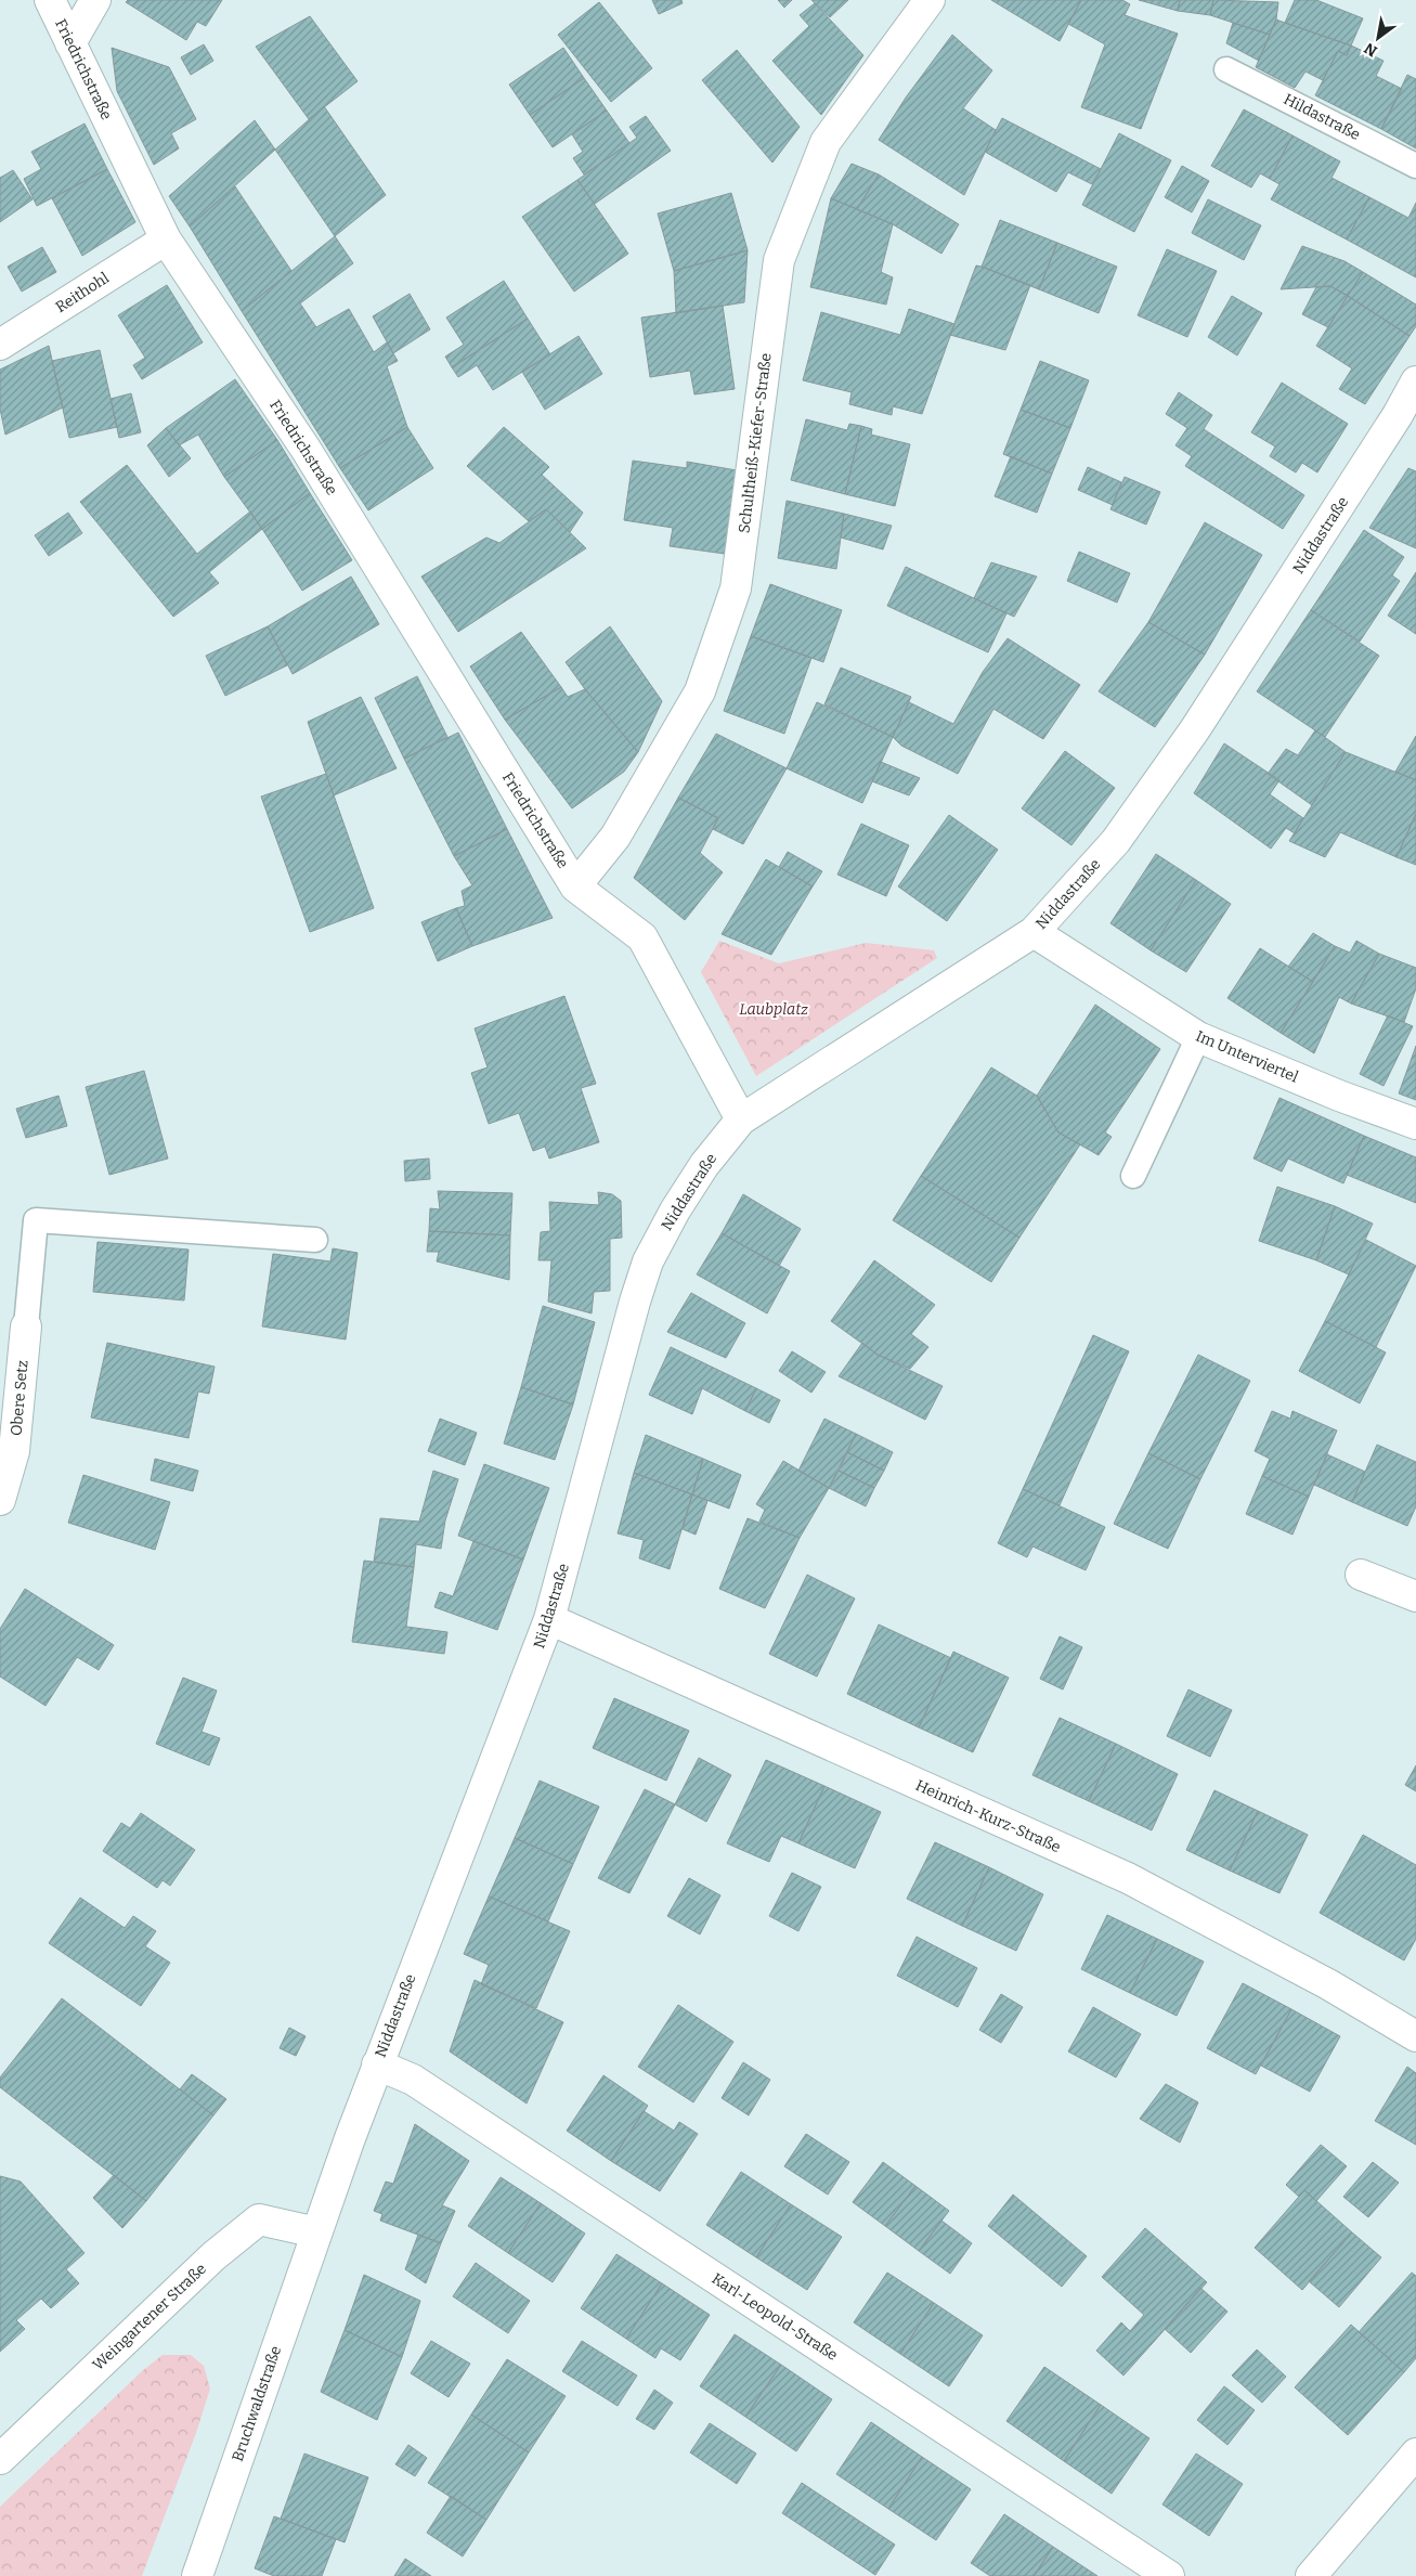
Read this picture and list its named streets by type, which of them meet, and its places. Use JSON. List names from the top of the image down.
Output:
{
  "streets": {
    "street": [
      "Friedrichstraße",
      "Reithohl",
      "Schultheiß-Kiefer-Straße",
      "Niddastraße",
      "Im Unterviertel",
      "Obere Setz",
      "Heinrich-Kurz-Straße",
      "Weingartener Straße",
      "Karl-Leopold-Straße",
      "Bruchwaldstraße"
    ],
    "lane": ["Hildastraße"]
  },
  "crossings": [
    ["Friedrichstraße", "Reithohl"],
    ["Friedrichstraße", "Schultheiß-Kiefer-Straße"],
    ["Niddastraße", "Im Unterviertel"],
    ["Niddastraße", "Heinrich-Kurz-Straße"],
    ["Niddastraße", "Weingartener Straße"],
    ["Niddastraße", "Karl-Leopold-Straße"],
    ["Niddastraße", "Bruchwaldstraße"],
    ["Weingartener Straße", "Bruchwaldstraße"]
  ],
  "parks": ["Laubplatz"],
  "north": "bottom left"
}
